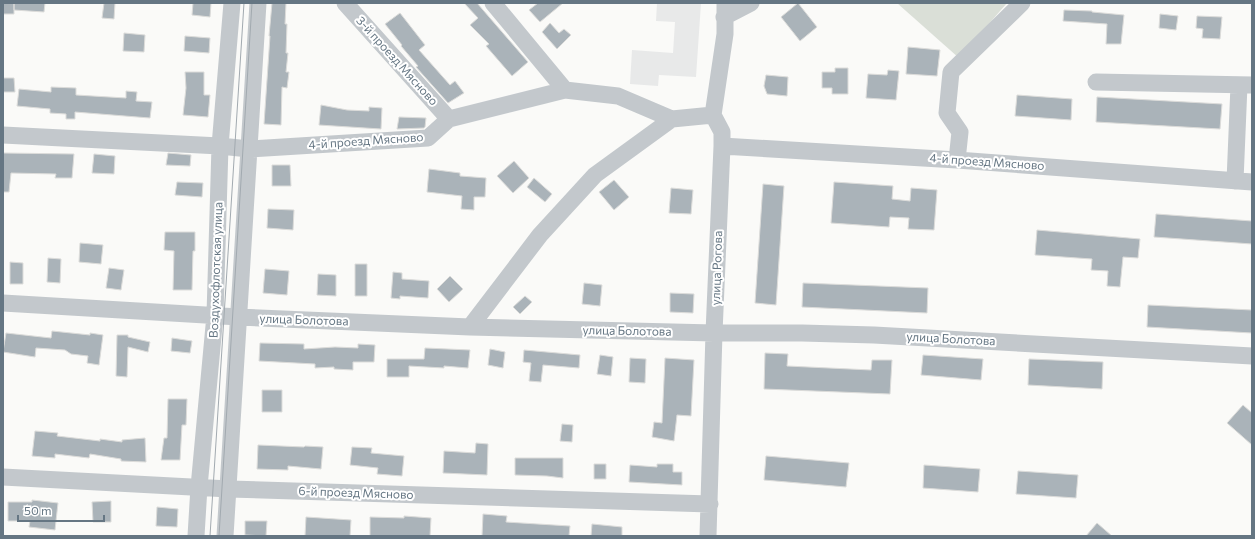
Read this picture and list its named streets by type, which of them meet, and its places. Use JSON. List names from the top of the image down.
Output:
{
  "streets": {
    "street": [
      "3-й проезд Мясново",
      "4-й проезд Мясново",
      "улица Рогова",
      "Воздухофлотская улица",
      "улица Болотова",
      "6-й проезд Мясново"
    ]
  },
  "crossings": [
    ["3-й проезд Мясново", "4-й проезд Мясново"],
    ["4-й проезд Мясново", "улица Рогова"],
    ["4-й проезд Мясново", "Воздухофлотская улица"],
    ["улица Рогова", "улица Болотова"],
    ["улица Рогова", "6-й проезд Мясново"],
    ["Воздухофлотская улица", "улица Болотова"],
    ["Воздухофлотская улица", "6-й проезд Мясново"]
  ],
  "scale_bar": "50 m"
}
